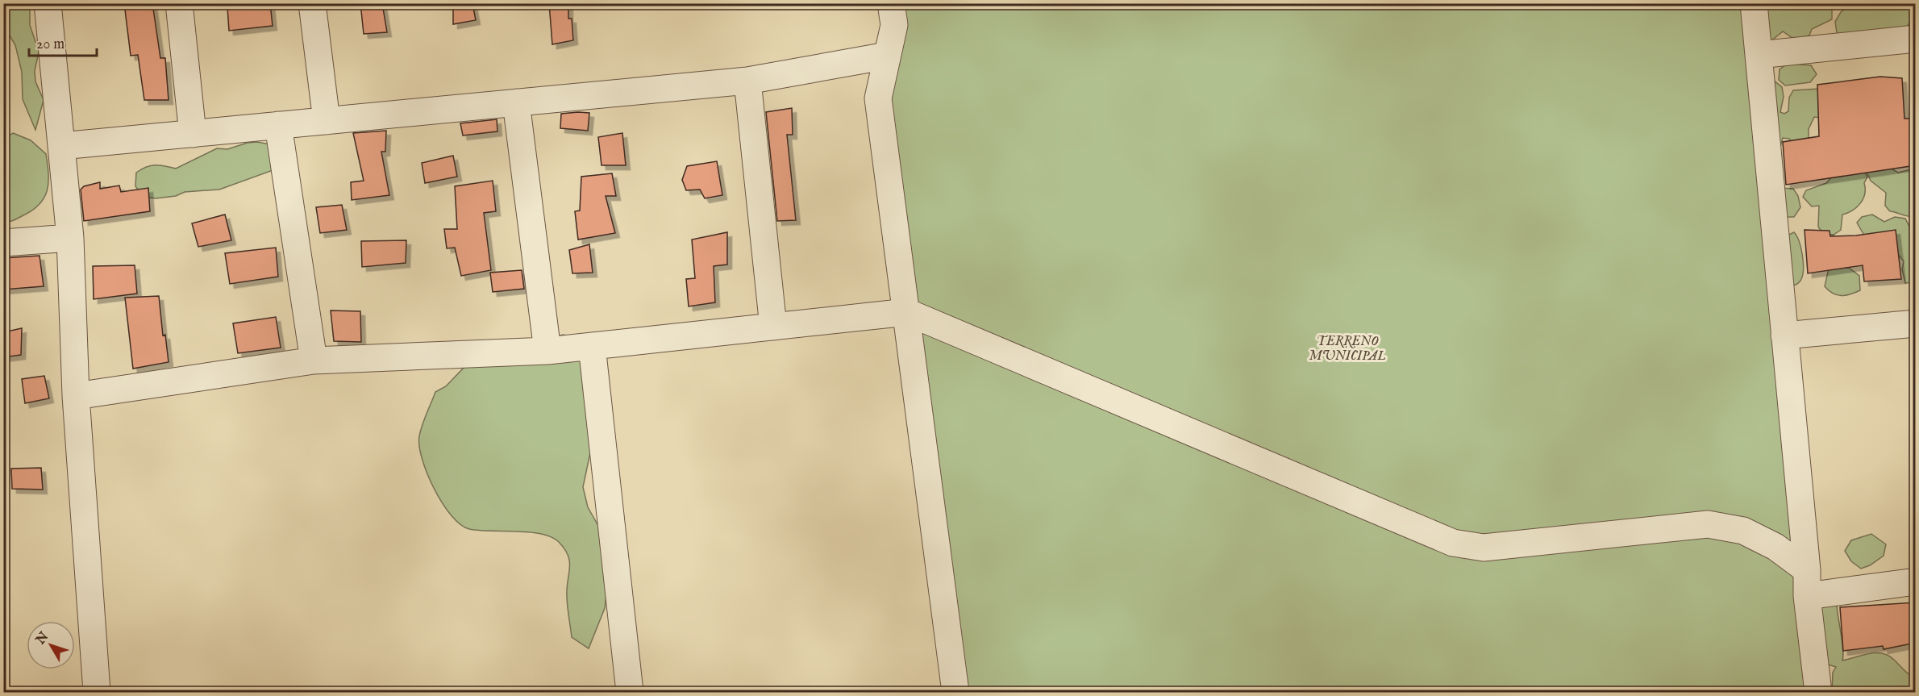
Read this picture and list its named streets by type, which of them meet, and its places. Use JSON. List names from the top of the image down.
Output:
{
  "parks": ["TERRENO MUNICIPAL"],
  "scale_bar": "20 m",
  "north": "top left"
}
